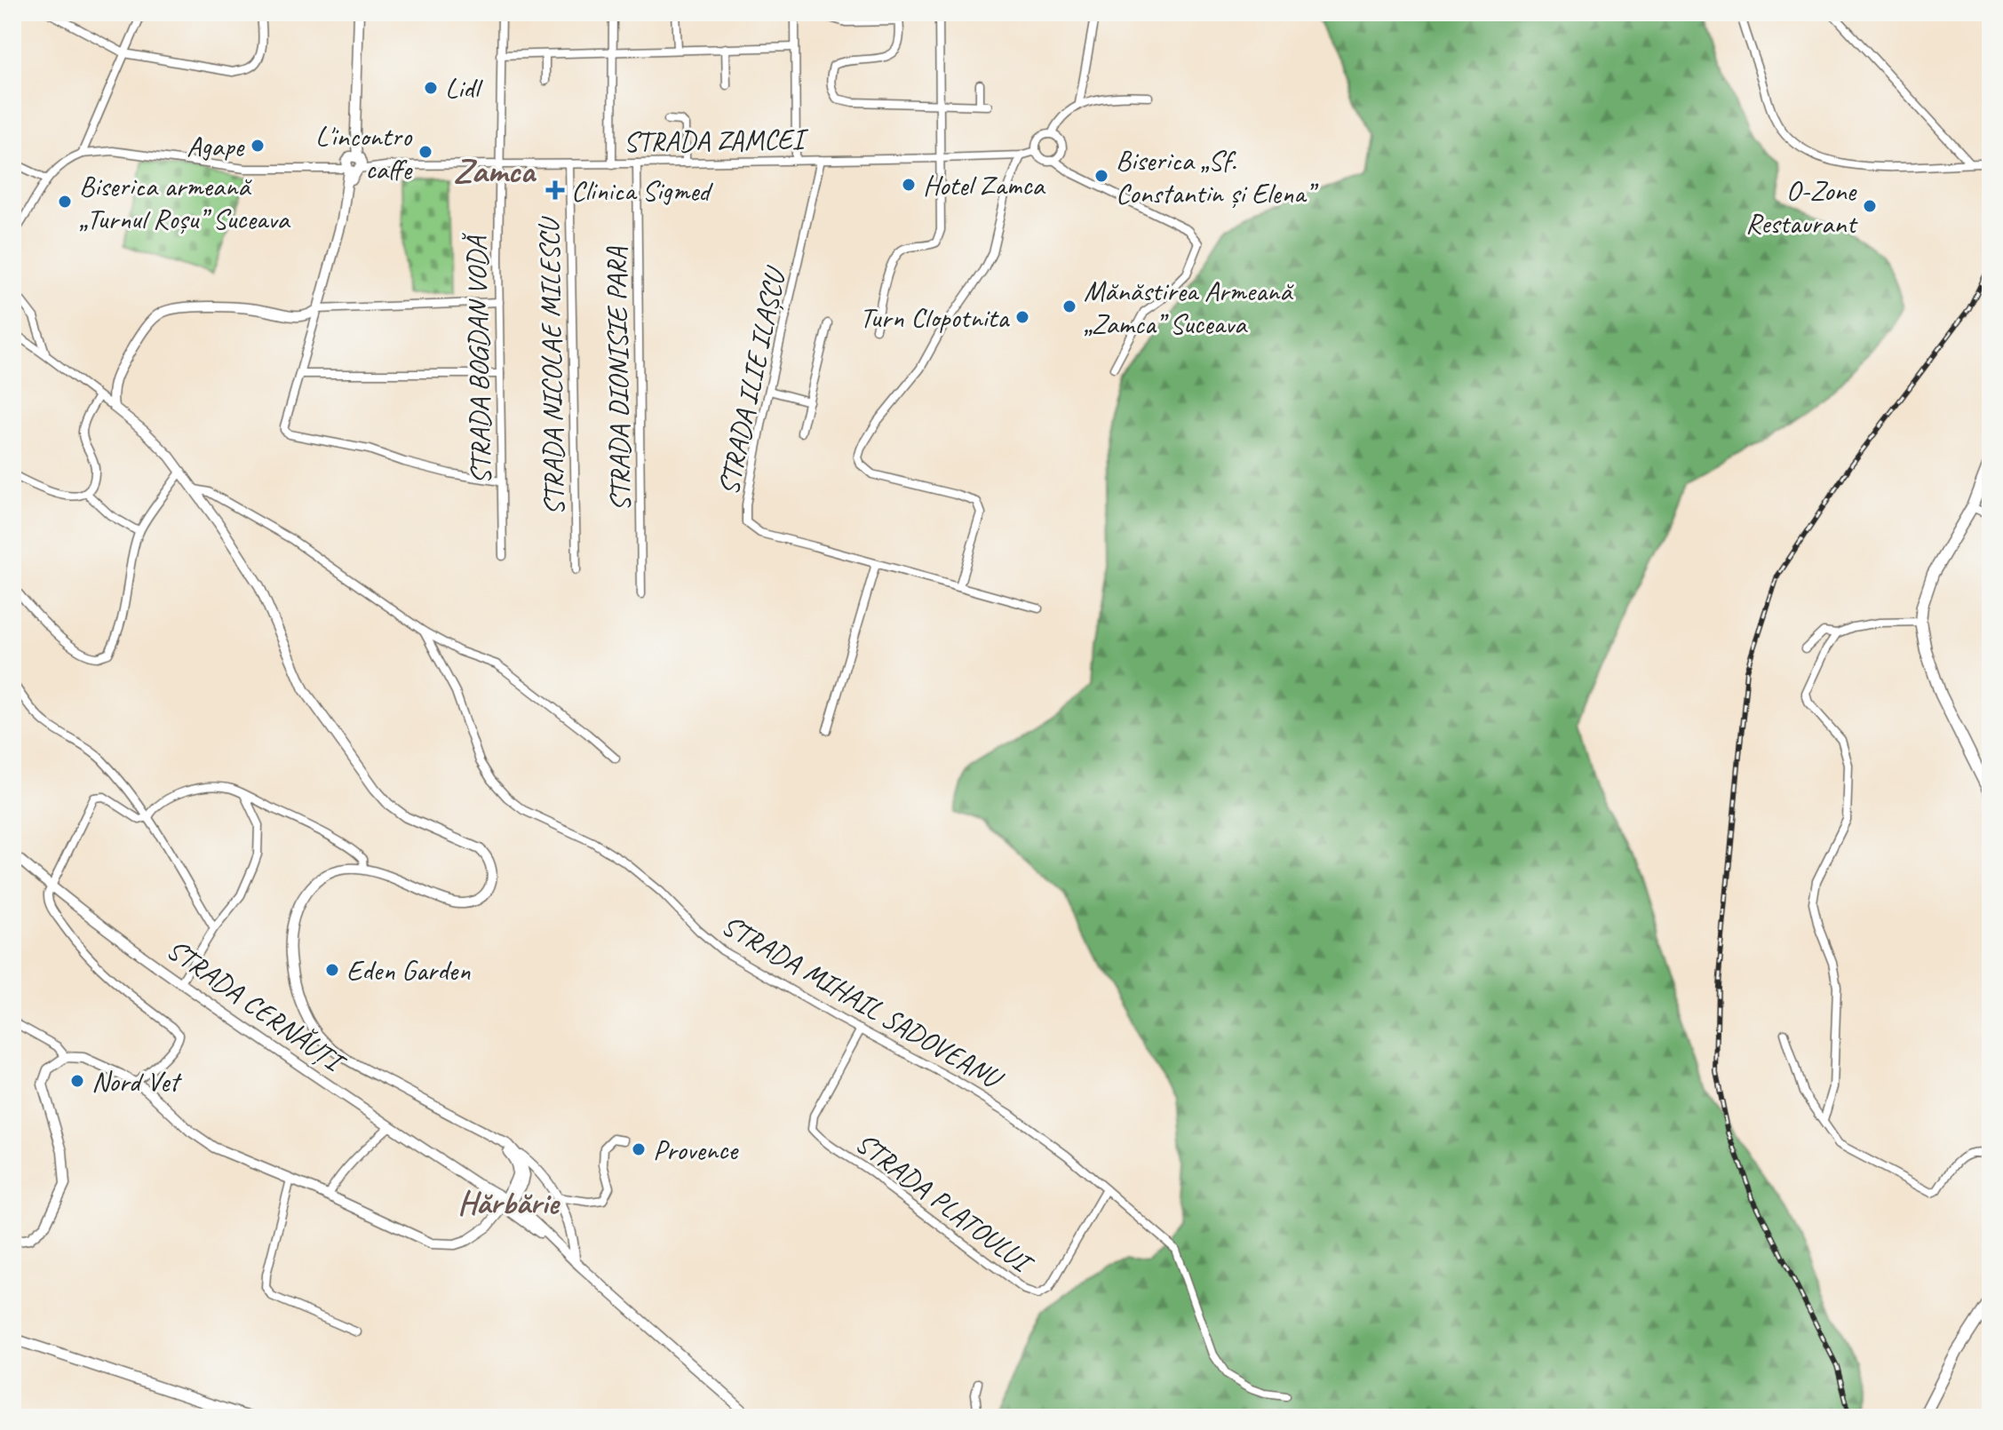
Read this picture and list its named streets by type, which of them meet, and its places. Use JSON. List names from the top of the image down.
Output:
{
  "streets": {
    "street": [
      "STRADA ZAMCEI",
      "STRADA BOGDAN VODĂ",
      "STRADA NICOLAE MILESCU",
      "STRADA DIONISIE PARA",
      "STRADA ILIE ILAȘCU",
      "STRADA MIHAIL SADOVEANU",
      "STRADA CERNĂUȚI",
      "STRADA PLATOULUI"
    ]
  },
  "crossings": [
    ["STRADA ZAMCEI", "STRADA BOGDAN VODĂ"],
    ["STRADA ZAMCEI", "STRADA NICOLAE MILESCU"],
    ["STRADA ZAMCEI", "STRADA DIONISIE PARA"],
    ["STRADA ZAMCEI", "STRADA ILIE ILAȘCU"],
    ["STRADA MIHAIL SADOVEANU", "STRADA PLATOULUI"]
  ],
  "districts": ["Zamca", "Hărbărie"],
  "places": {
    "other": [
      "Lidl",
      "Agape",
      "L'incontro caffe",
      "Biserica „Sf. Constantin și Elena”",
      "Hotel Zamca",
      "Biserica armeană „Turnul Roșu” Suceava",
      "O-Zone Restaurant",
      "Mănăstirea Armeană „Zamca” Suceava",
      "Turn Clopotnita",
      "Eden Garden",
      "Nord Vet",
      "Provence"
    ],
    "health": ["Clinica Sigmed"]
  }
}
